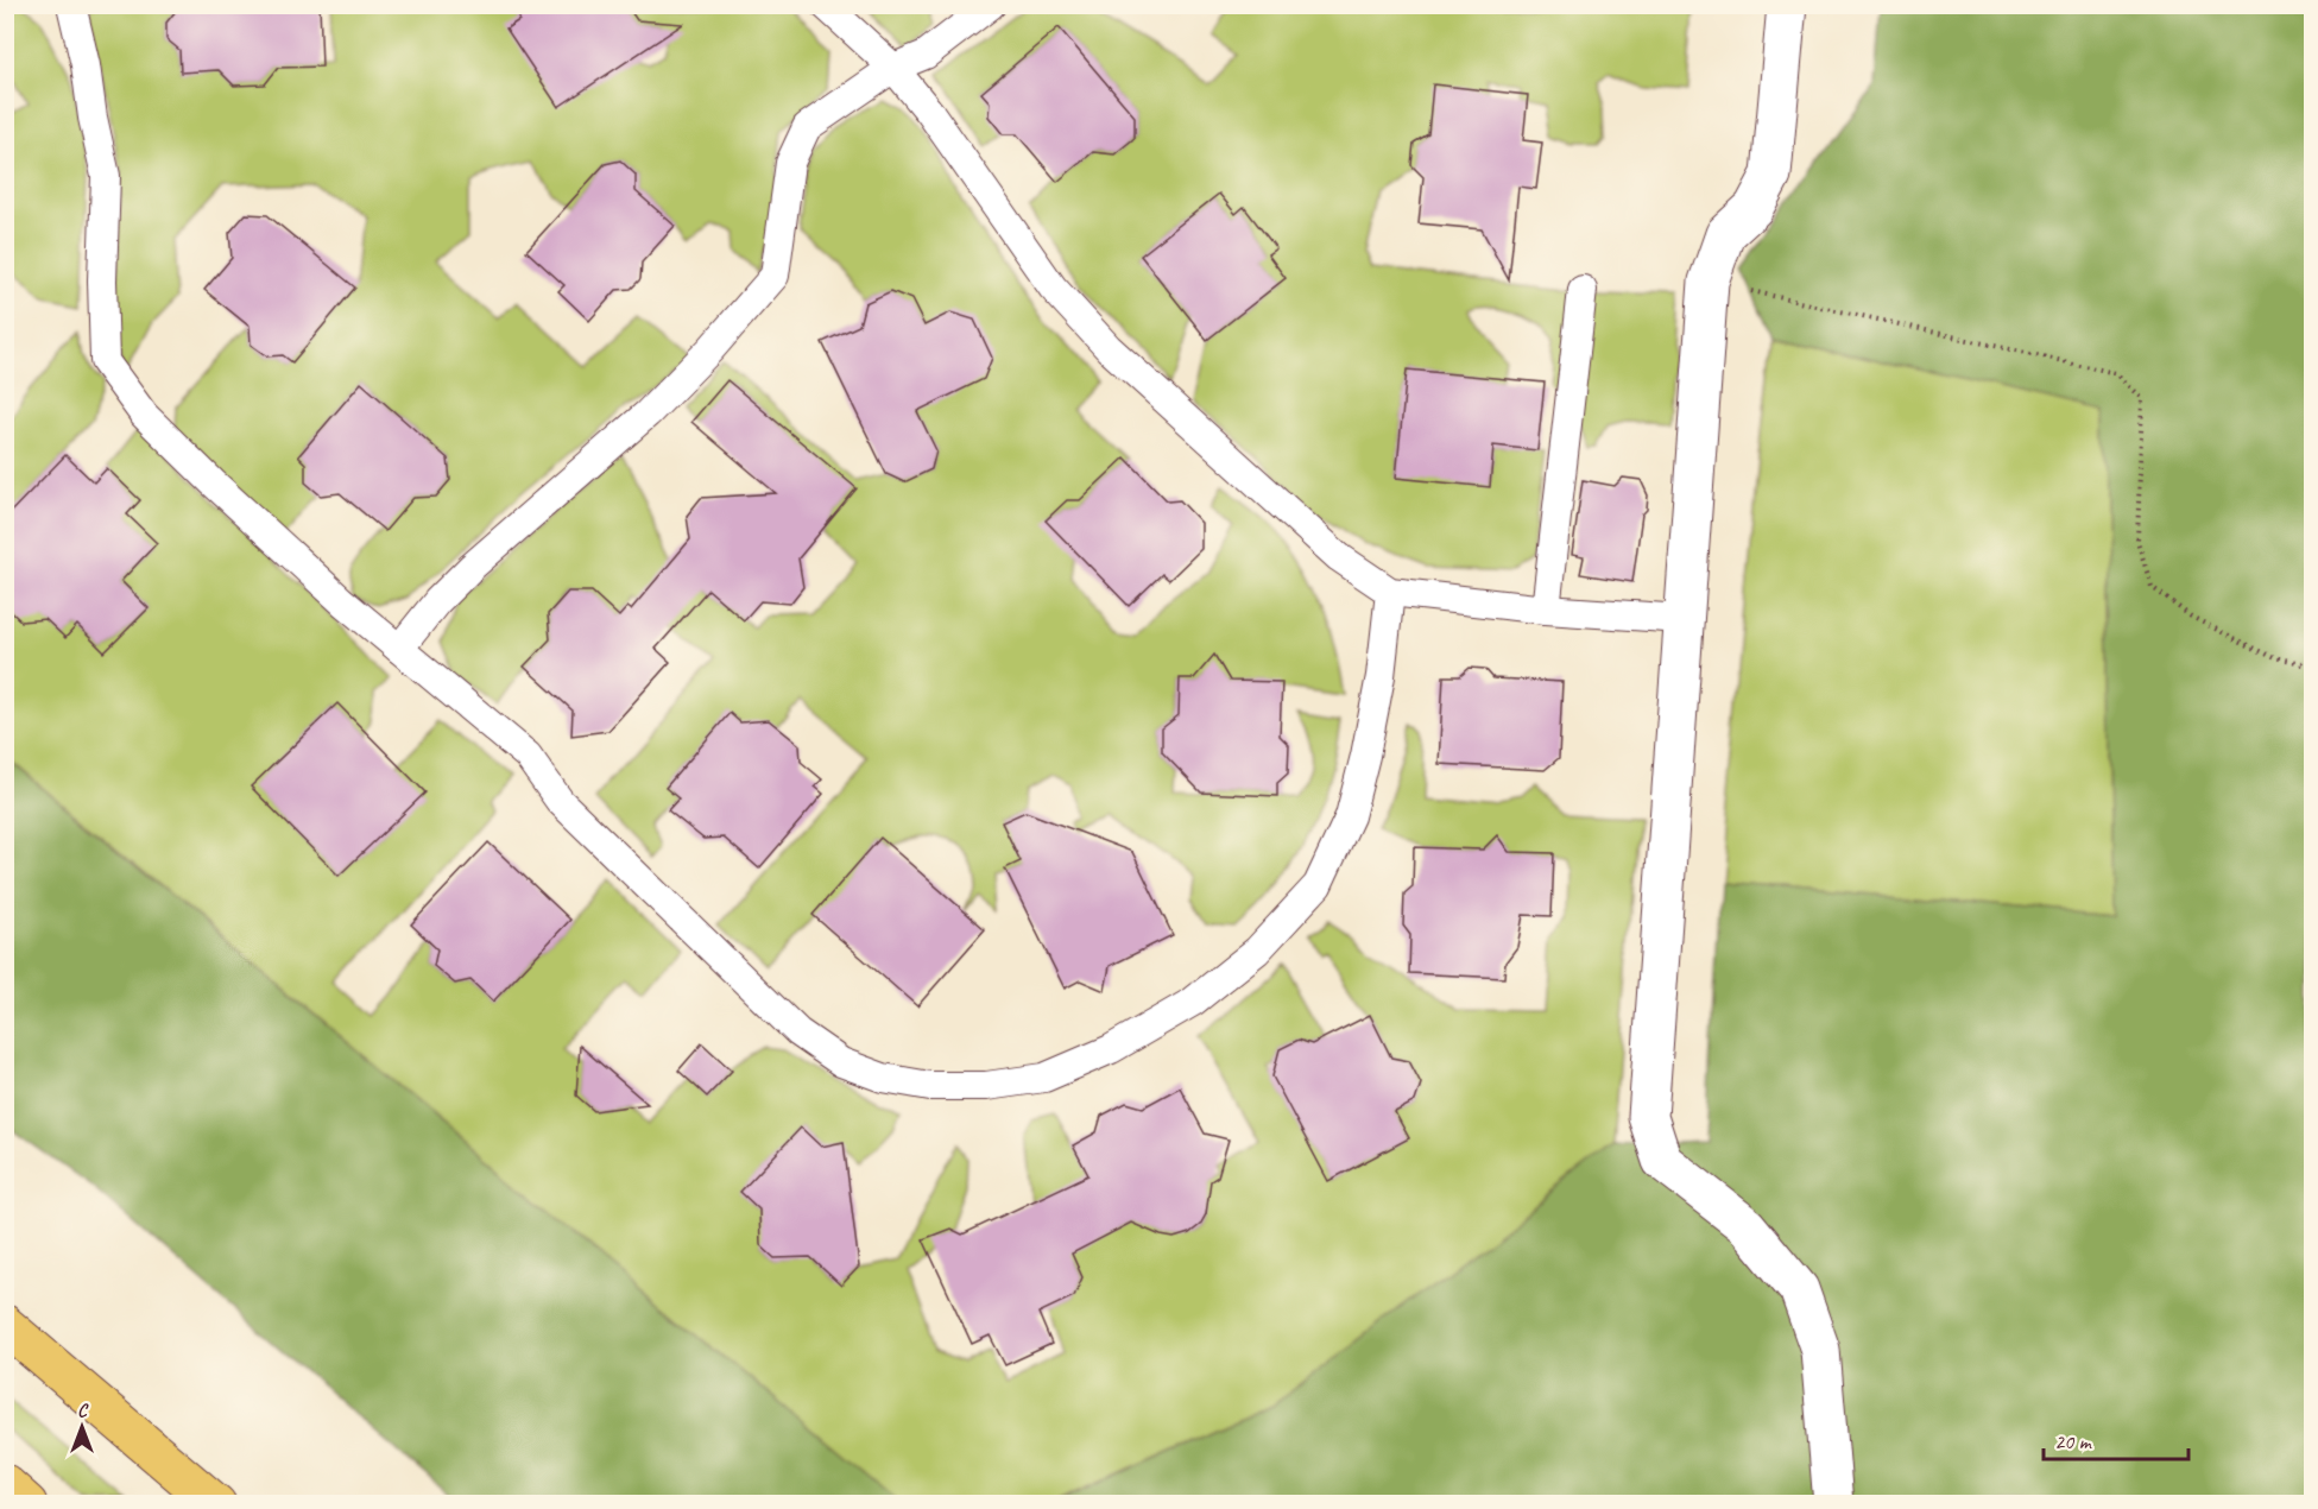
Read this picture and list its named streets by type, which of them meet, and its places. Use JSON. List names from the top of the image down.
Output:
{
  "scale_bar": "20 m",
  "north": "top"
}
